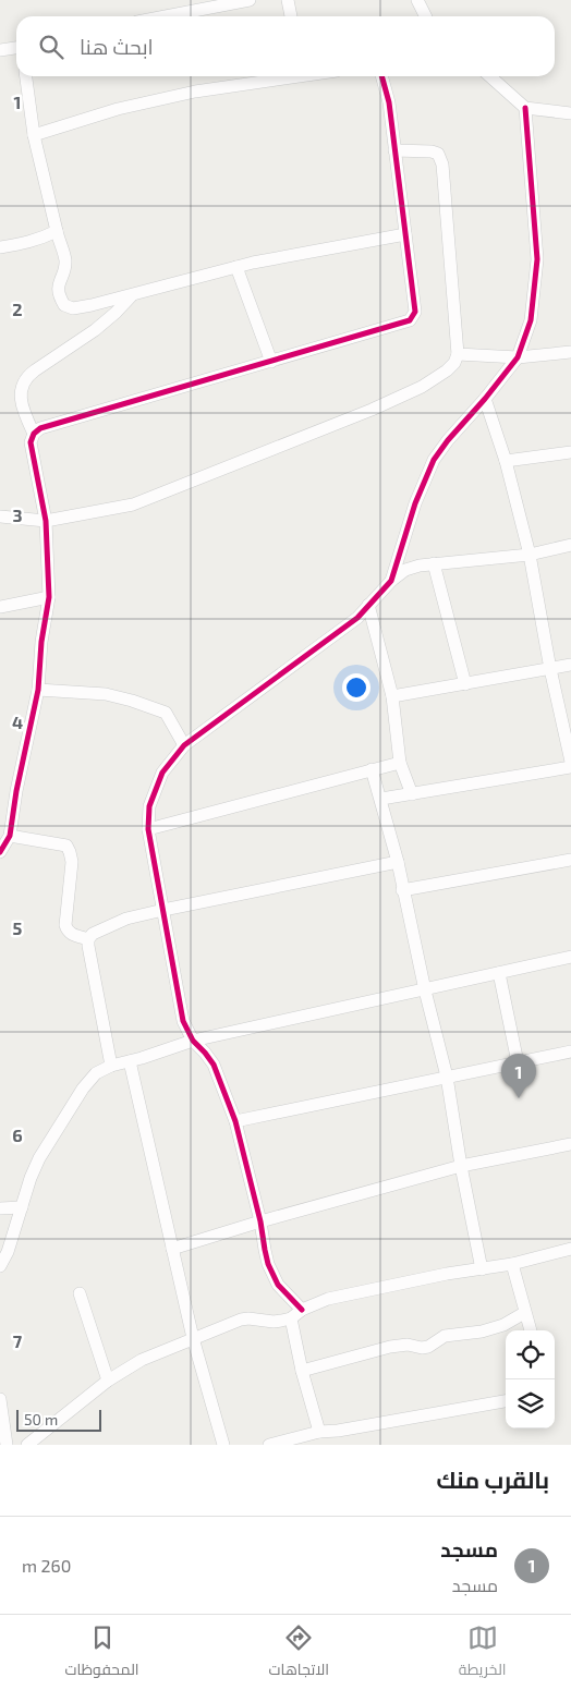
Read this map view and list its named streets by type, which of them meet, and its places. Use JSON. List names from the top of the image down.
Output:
{
  "scale_bar": "50 m",
  "page": {
    "search": "ابحث هنا",
    "pins": "1",
    "scale": "50 m",
    "heading": "بالقرب منك",
    "list": [
      {
        "mark": "1",
        "name": "مسجد",
        "note": "مسجد",
        "value": "260 m"
      }
    ],
    "nav": ["الخريطة", "الاتجاهات", "المحفوظات"]
  },
  "grid": {
    "rows": [
      "1",
      "2",
      "3",
      "4",
      "5",
      "6",
      "7"
    ]
  }
}
